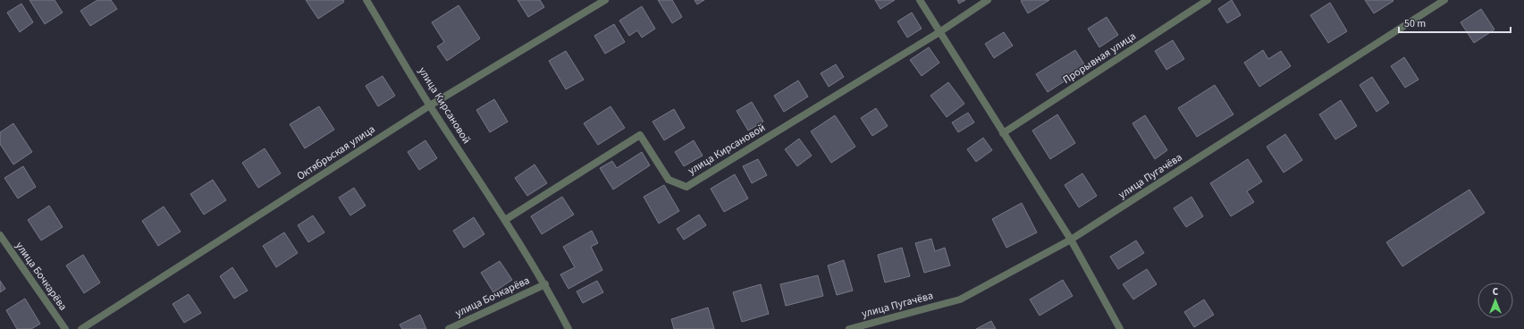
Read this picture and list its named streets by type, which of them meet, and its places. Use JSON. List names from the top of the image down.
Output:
{
  "streets": {
    "street": [
      "Прорывная улица",
      "улица Кирсановой",
      "Октябрьская улица",
      "улица Пугачёва",
      "улица Бочкарёва"
    ]
  },
  "crossings": [
    ["улица Кирсановой", "Октябрьская улица"],
    ["улица Кирсановой", "улица Бочкарёва"]
  ],
  "scale_bar": "50 m",
  "north": "top"
}
